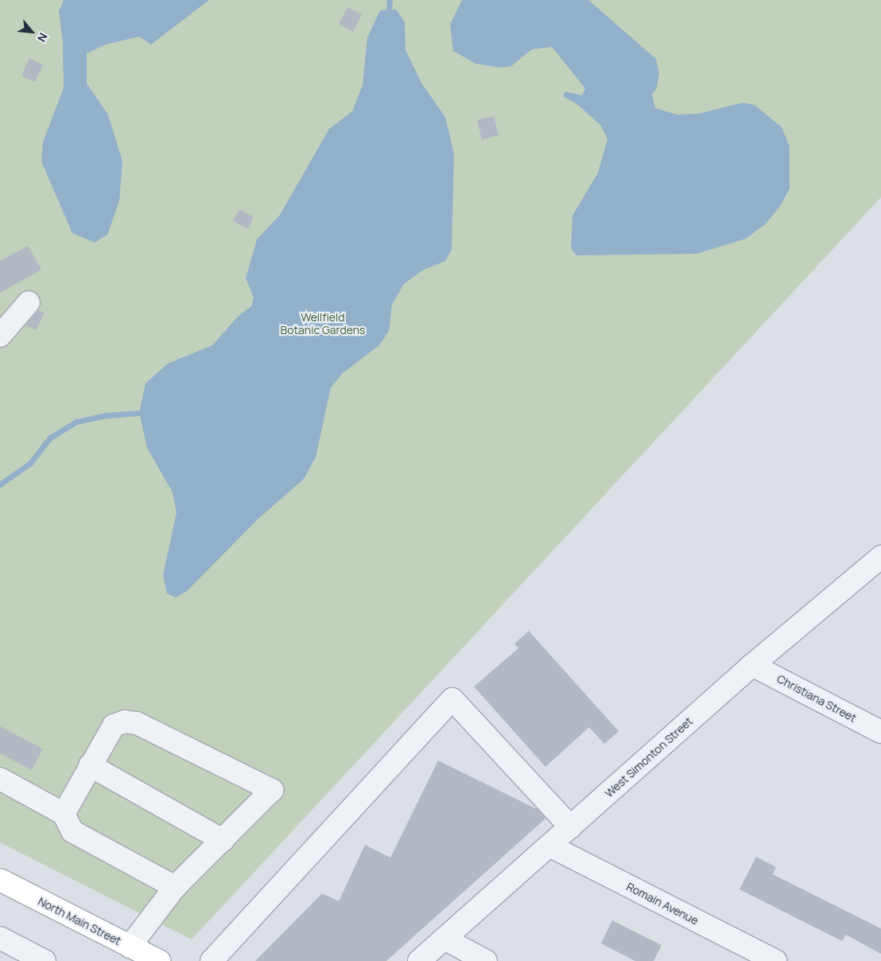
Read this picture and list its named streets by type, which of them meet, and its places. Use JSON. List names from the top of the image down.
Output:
{
  "streets": {
    "main road": ["North Main Street"],
    "street": ["Christiana Street", "West Simonton Street", "Romain Avenue"]
  },
  "crossings": [
    ["Christiana Street", "West Simonton Street"],
    ["West Simonton Street", "Romain Avenue"]
  ],
  "parks": ["Wellfield Botanic Gardens"],
  "north": "bottom right"
}
